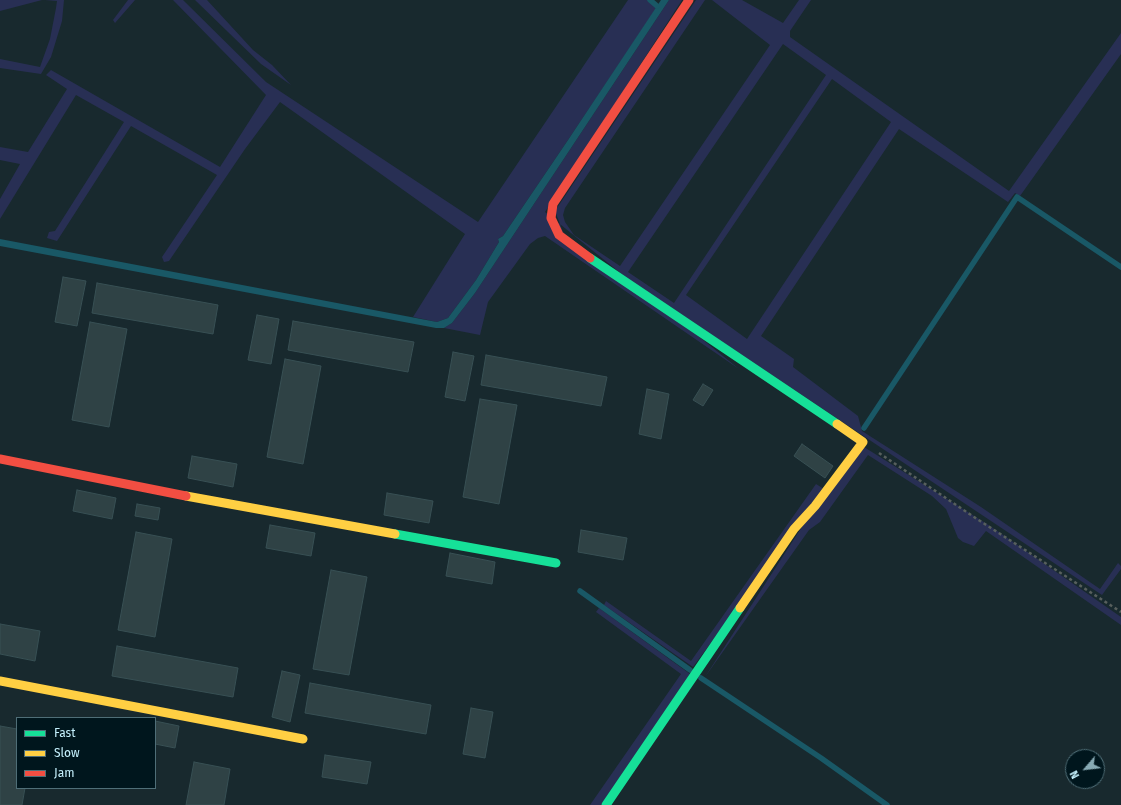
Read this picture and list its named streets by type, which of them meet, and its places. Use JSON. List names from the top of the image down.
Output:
{
  "legend": ["Fast", "Slow", "Jam"],
  "north": "bottom left"
}
